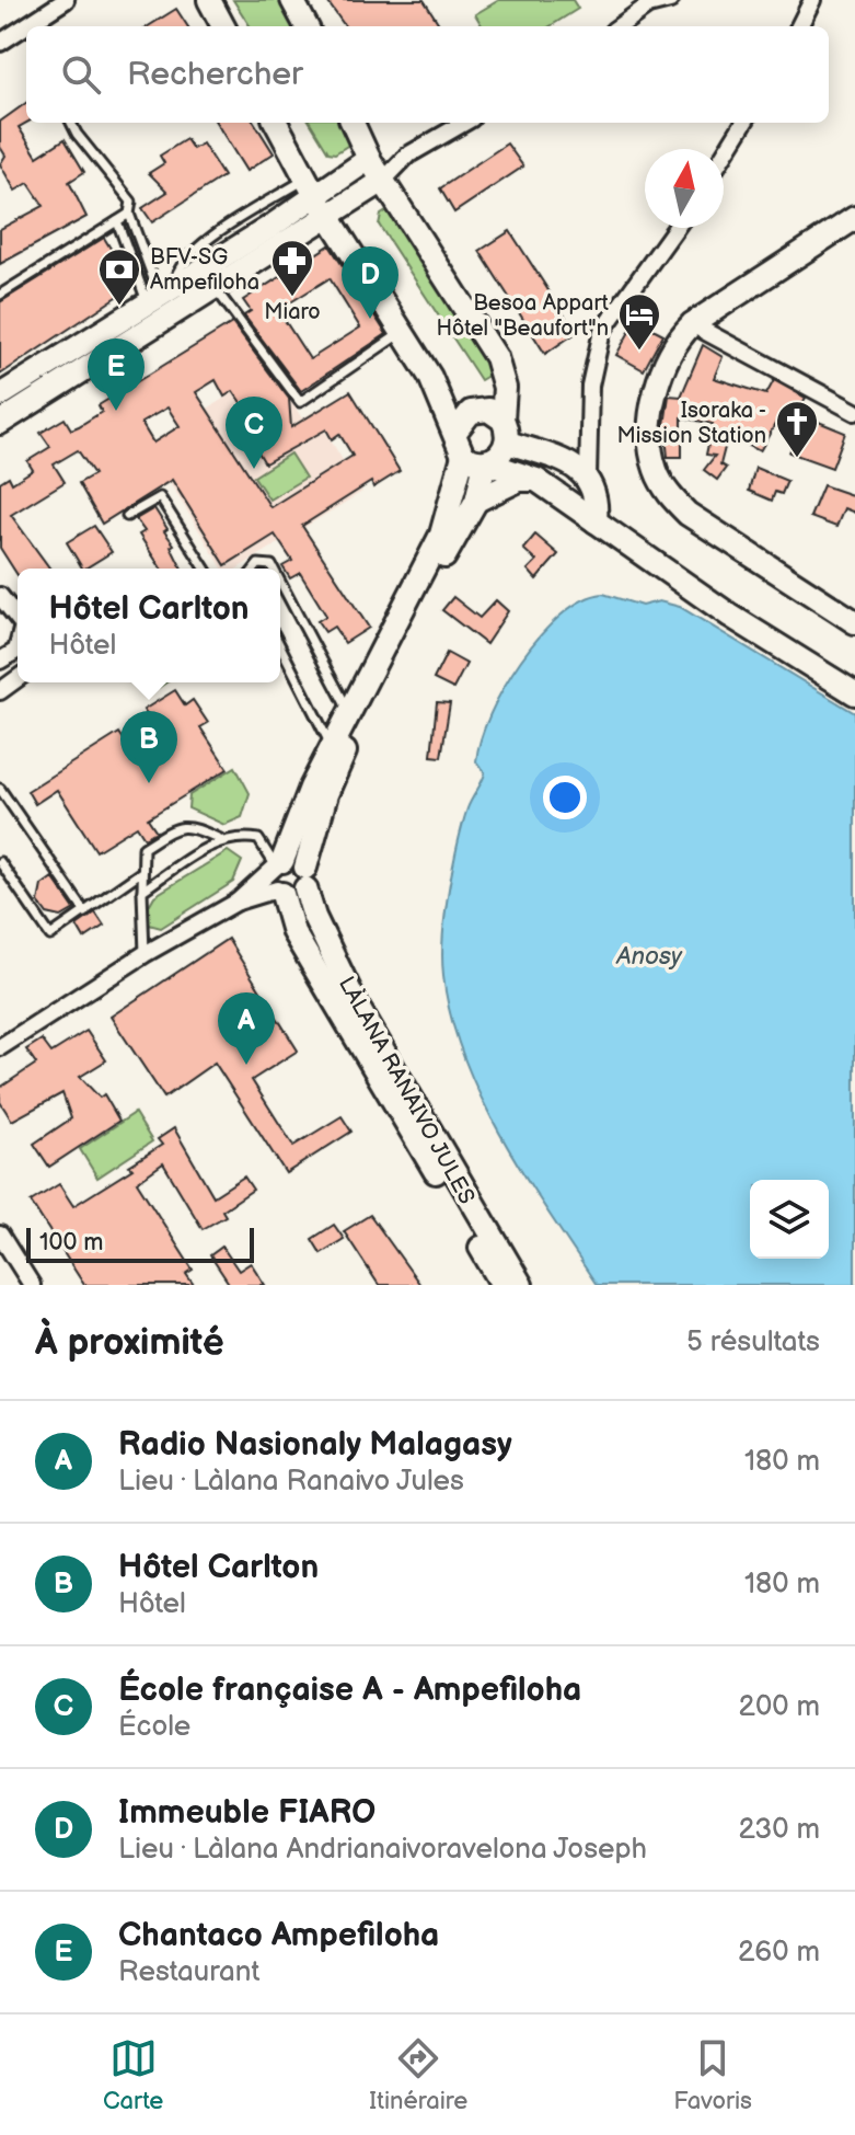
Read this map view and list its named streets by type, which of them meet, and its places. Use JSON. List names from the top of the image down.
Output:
{
  "streets": {
    "main road": ["LÀLANA RANAIVO JULES"]
  },
  "water": ["Anosy"],
  "places": {
    "pharmacy": ["Miaro"],
    "bank": ["BFV-SG Ampefiloha"],
    "hotel": ["Besoa Appart Hôtel \"Beaufort\"n"],
    "church": ["Isoraka - Mission Station"]
  },
  "scale_bar": "100 m",
  "north": "top",
  "page": {
    "search": "Rechercher",
    "pins": [
      "D",
      "E",
      "C",
      "B",
      "A"
    ],
    "popup": ["Hôtel Carlton", "Hôtel"],
    "scale": "100 m",
    "heading": ["À proximité", "5 résultats"],
    "list": [
      {
        "mark": "A",
        "name": "Radio Nasionaly Malagasy",
        "note": "Lieu · Làlana Ranaivo Jules",
        "value": "180 m"
      },
      {
        "mark": "B",
        "name": "Hôtel Carlton",
        "note": "Hôtel",
        "value": "180 m"
      },
      {
        "mark": "C",
        "name": "École française A - Ampefiloha",
        "note": "École",
        "value": "200 m"
      },
      {
        "mark": "D",
        "name": "Immeuble FIARO",
        "note": "Lieu · Làlana Andrianaivoravelona Joseph",
        "value": "230 m"
      },
      {
        "mark": "E",
        "name": "Chantaco Ampefiloha",
        "note": "Restaurant",
        "value": "260 m"
      }
    ],
    "nav": ["Carte", "Itinéraire", "Favoris"]
  }
}
